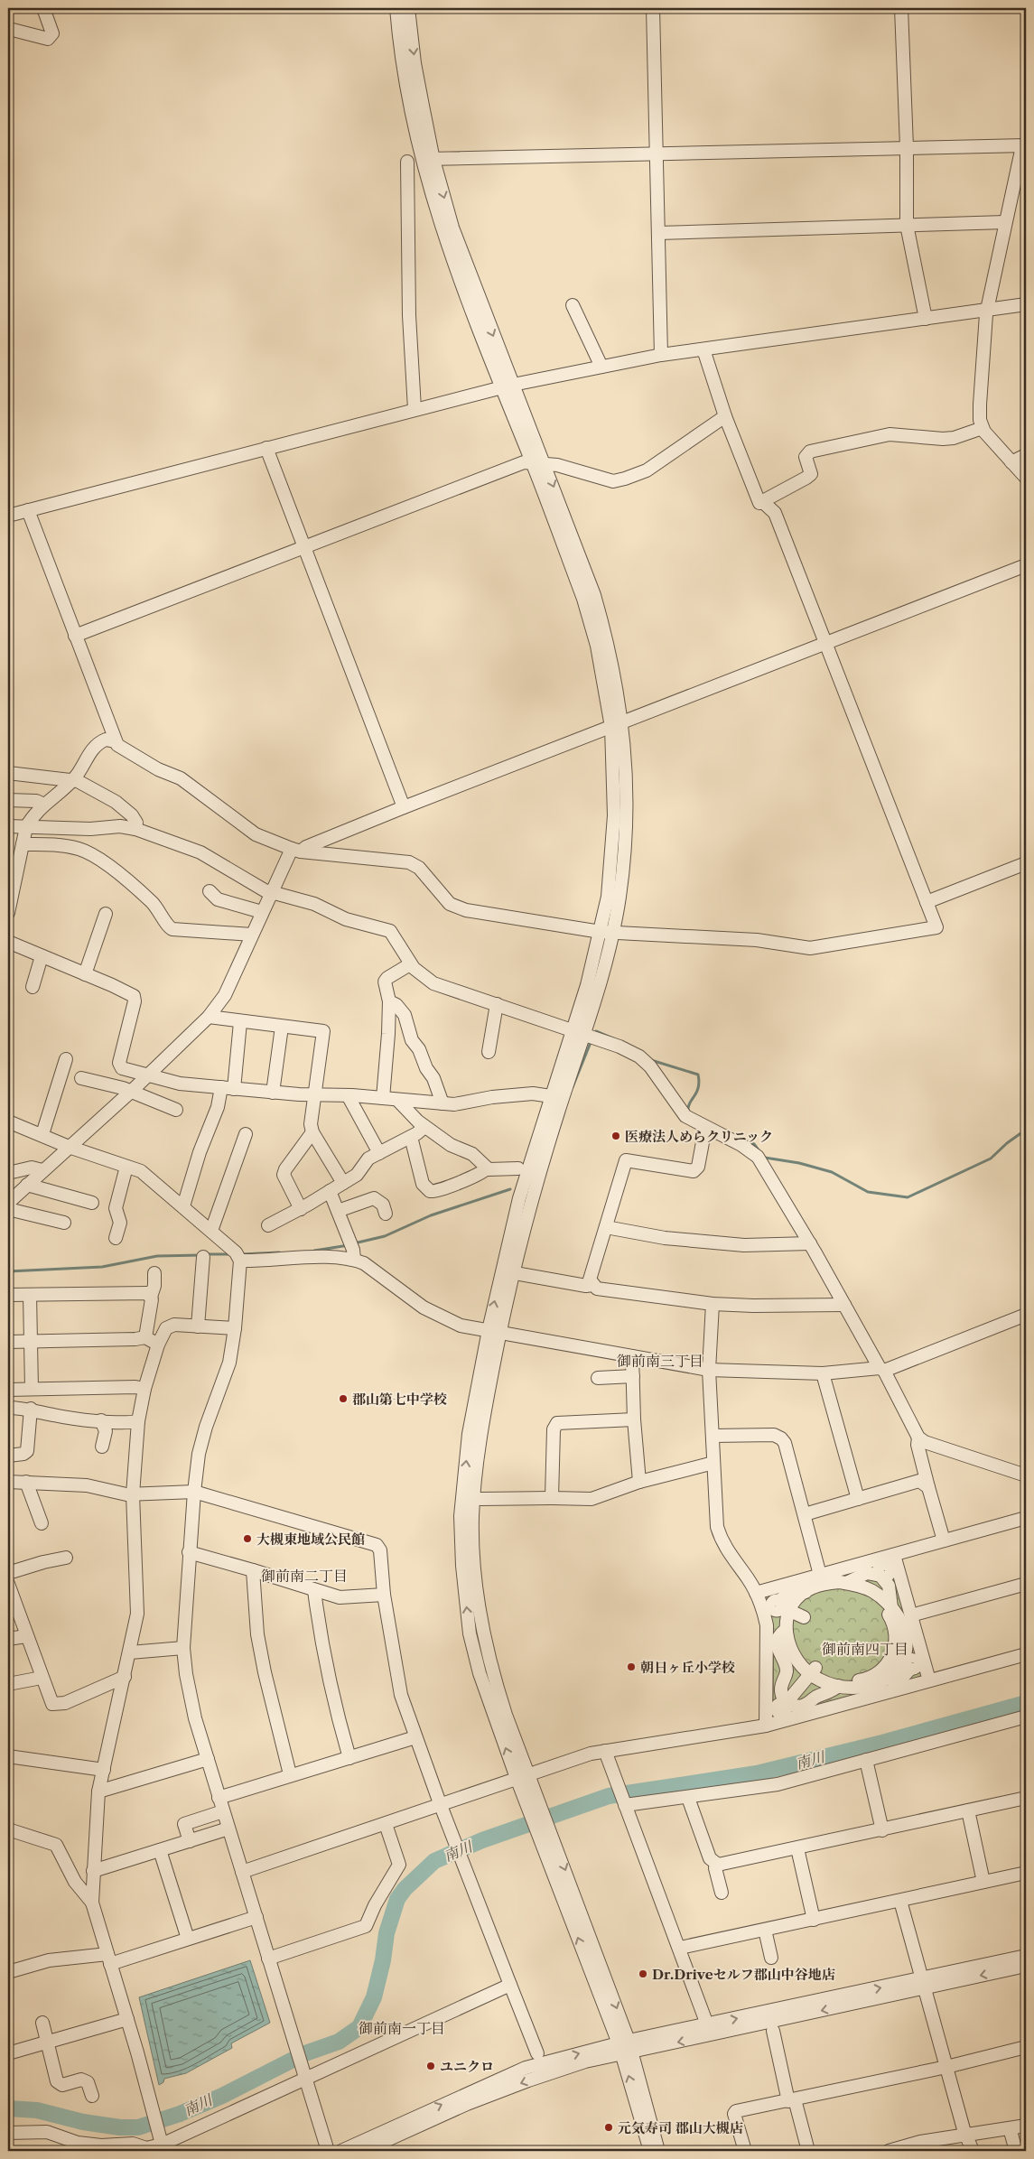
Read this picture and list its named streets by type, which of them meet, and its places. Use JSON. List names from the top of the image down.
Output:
{
  "districts": [
    "御前南三丁目",
    "御前南二丁目",
    "御前南四丁目",
    "御前南一丁目"
  ],
  "water": ["南川"],
  "places": [
    "医療法人めらクリニック",
    "郡山第七中学校",
    "大槻東地域公民館",
    "朝日ヶ丘小学校",
    "Dr.Driveセルフ郡山中谷地店",
    "ユニクロ",
    "元気寿司 郡山大槻店"
  ]
}
